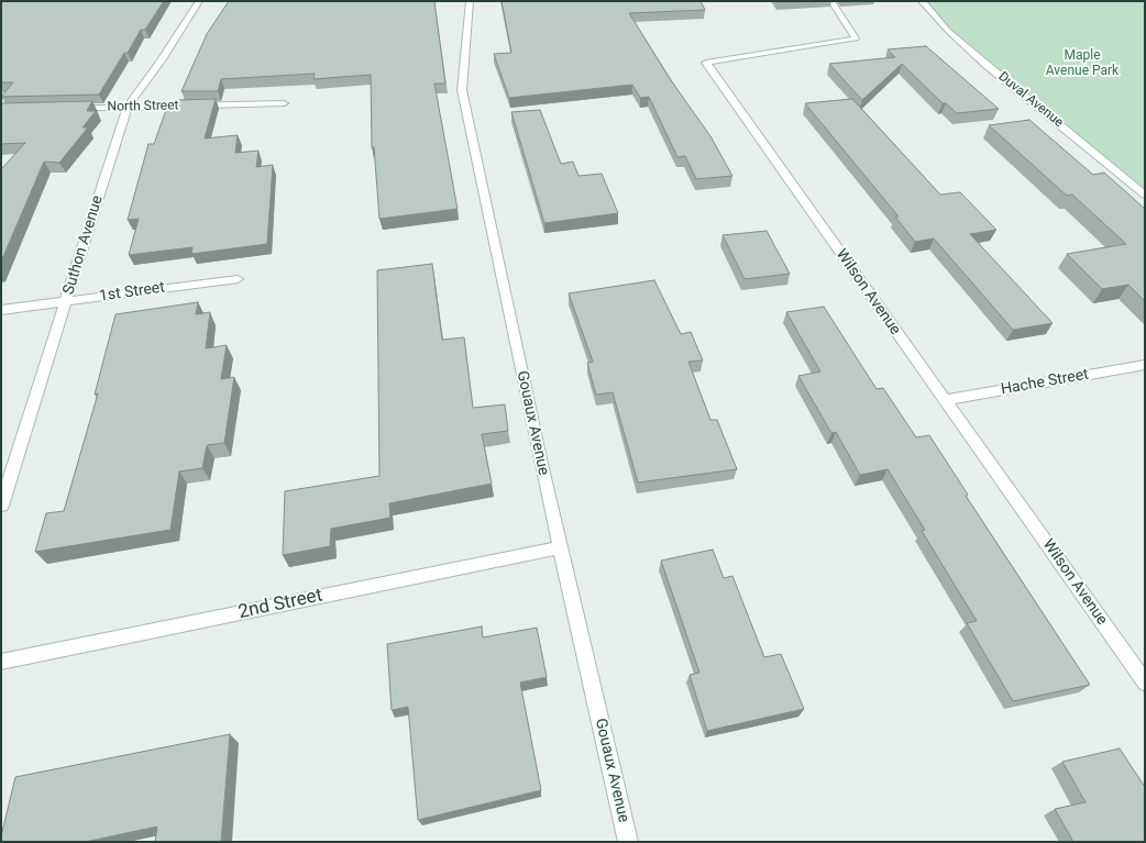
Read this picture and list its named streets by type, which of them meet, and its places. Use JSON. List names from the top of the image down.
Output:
{
  "streets": {
    "street": [
      "Duval Avenue",
      "North Street",
      "Suthon Avenue",
      "1st Street",
      "Wilson Avenue",
      "Hache Street",
      "Gouaux Avenue",
      "2nd Street"
    ]
  },
  "crossings": [
    ["North Street", "Suthon Avenue"],
    ["Suthon Avenue", "1st Street"],
    ["Wilson Avenue", "Hache Street"],
    ["Gouaux Avenue", "2nd Street"]
  ],
  "parks": ["Maple Avenue Park"]
}
